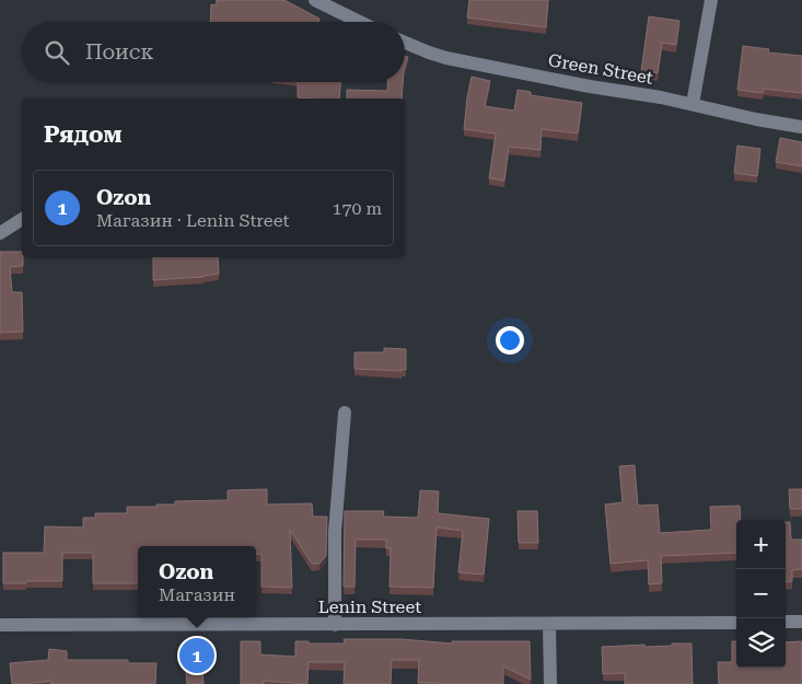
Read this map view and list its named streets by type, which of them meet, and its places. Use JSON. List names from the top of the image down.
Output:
{
  "streets": {
    "street": ["Green Street", "Lenin Street"]
  },
  "page": {
    "search": "Поиск",
    "heading": "Рядом",
    "list": [
      {
        "mark": "1",
        "name": "Ozon",
        "note": "Магазин · Lenin Street",
        "value": "170 m"
      }
    ],
    "map_buttons": ["+", "−"],
    "popup": ["Ozon", "Магазин"],
    "pins": "1"
  }
}
